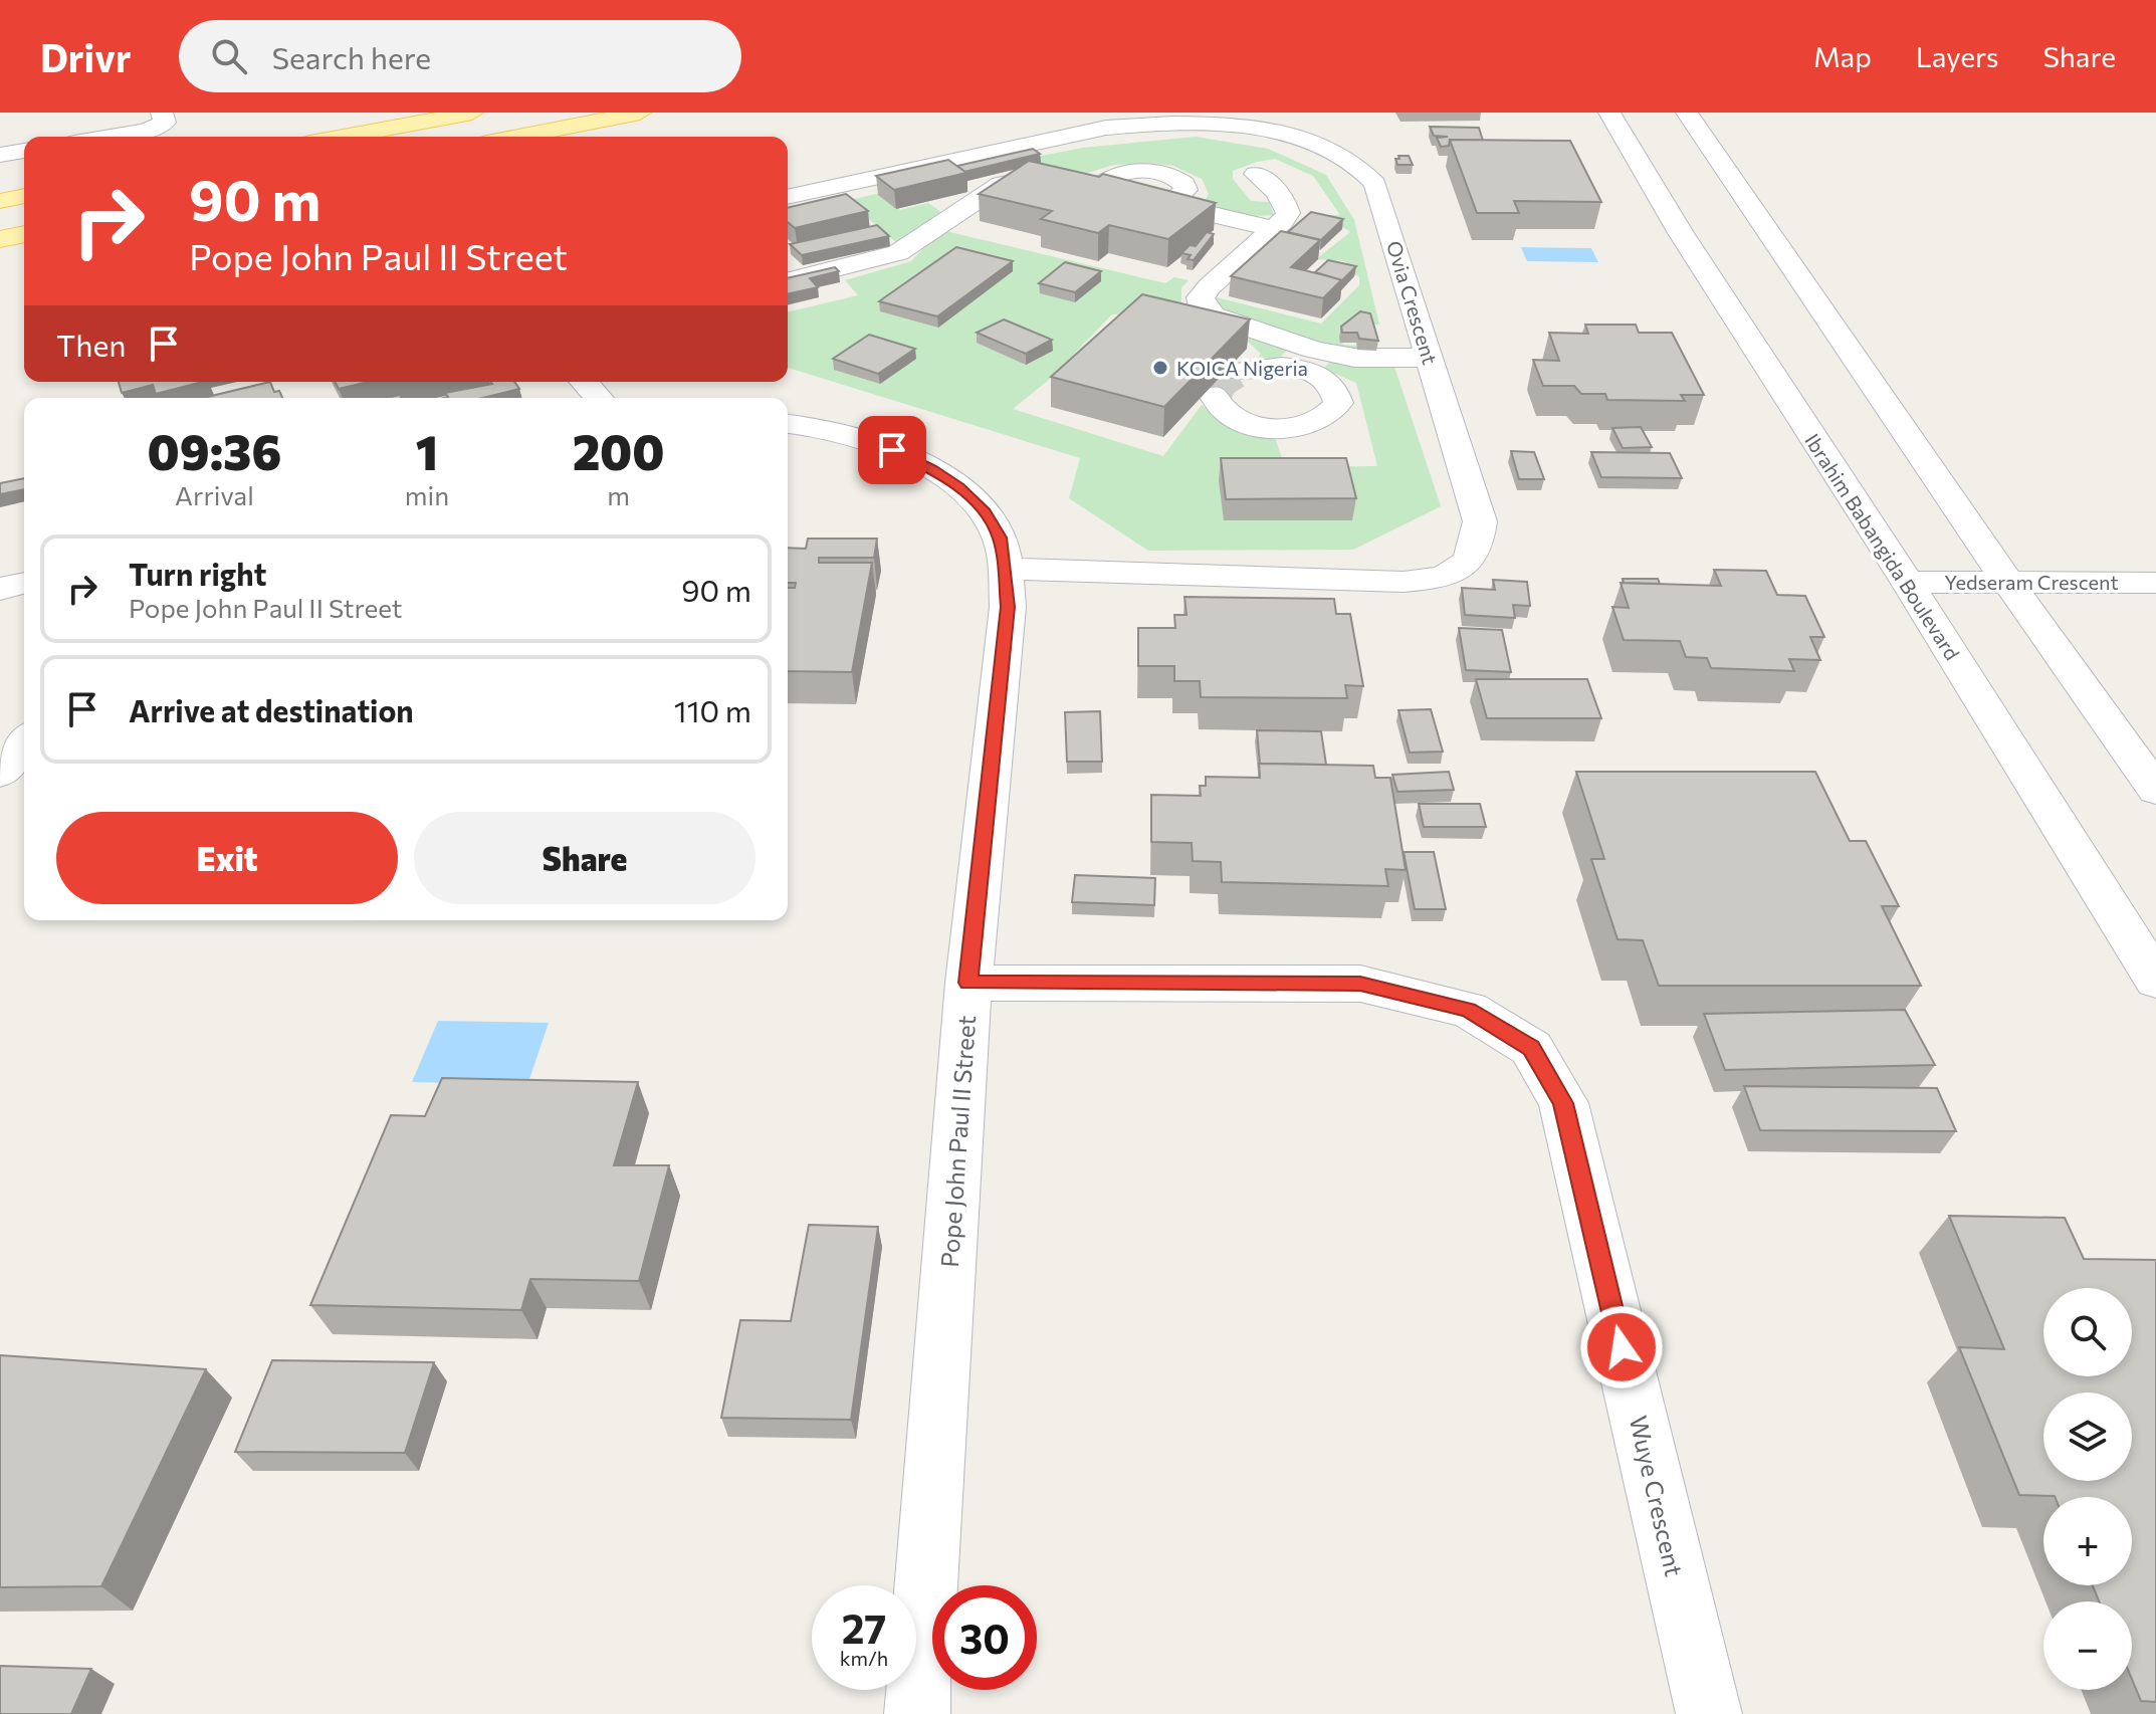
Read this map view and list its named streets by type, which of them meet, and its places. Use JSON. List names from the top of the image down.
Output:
{
  "streets": {
    "street": [
      "Ovia Crescent",
      "Ibrahim Babangida Boulevard",
      "Yedseram Crescent",
      "Pope John Paul II Street",
      "Wuye Crescent"
    ]
  },
  "crossings": [
    ["Ovia Crescent", "Pope John Paul II Street"],
    ["Ibrahim Babangida Boulevard", "Yedseram Crescent"],
    ["Pope John Paul II Street", "Wuye Crescent"]
  ],
  "places": ["KOICA Nigeria"],
  "page": {
    "header": "Drivr",
    "search": "Search here",
    "nav": ["Map", "Layers", "Share"],
    "turn": ["90 m", "Pope John Paul II Street"],
    "then": "Then",
    "eta": [
      "09:36",
      "Arrival",
      "1",
      "min",
      "200",
      "m"
    ],
    "list": [
      {
        "name": "Turn right",
        "note": "Pope John Paul II Street",
        "value": "90 m"
      },
      {
        "name": "Arrive at destination",
        "value": "110 m"
      }
    ],
    "buttons": ["Exit", "Share"],
    "map_buttons": ["+", "−"],
    "speed": "27 km/h",
    "limit": "30"
  }
}
